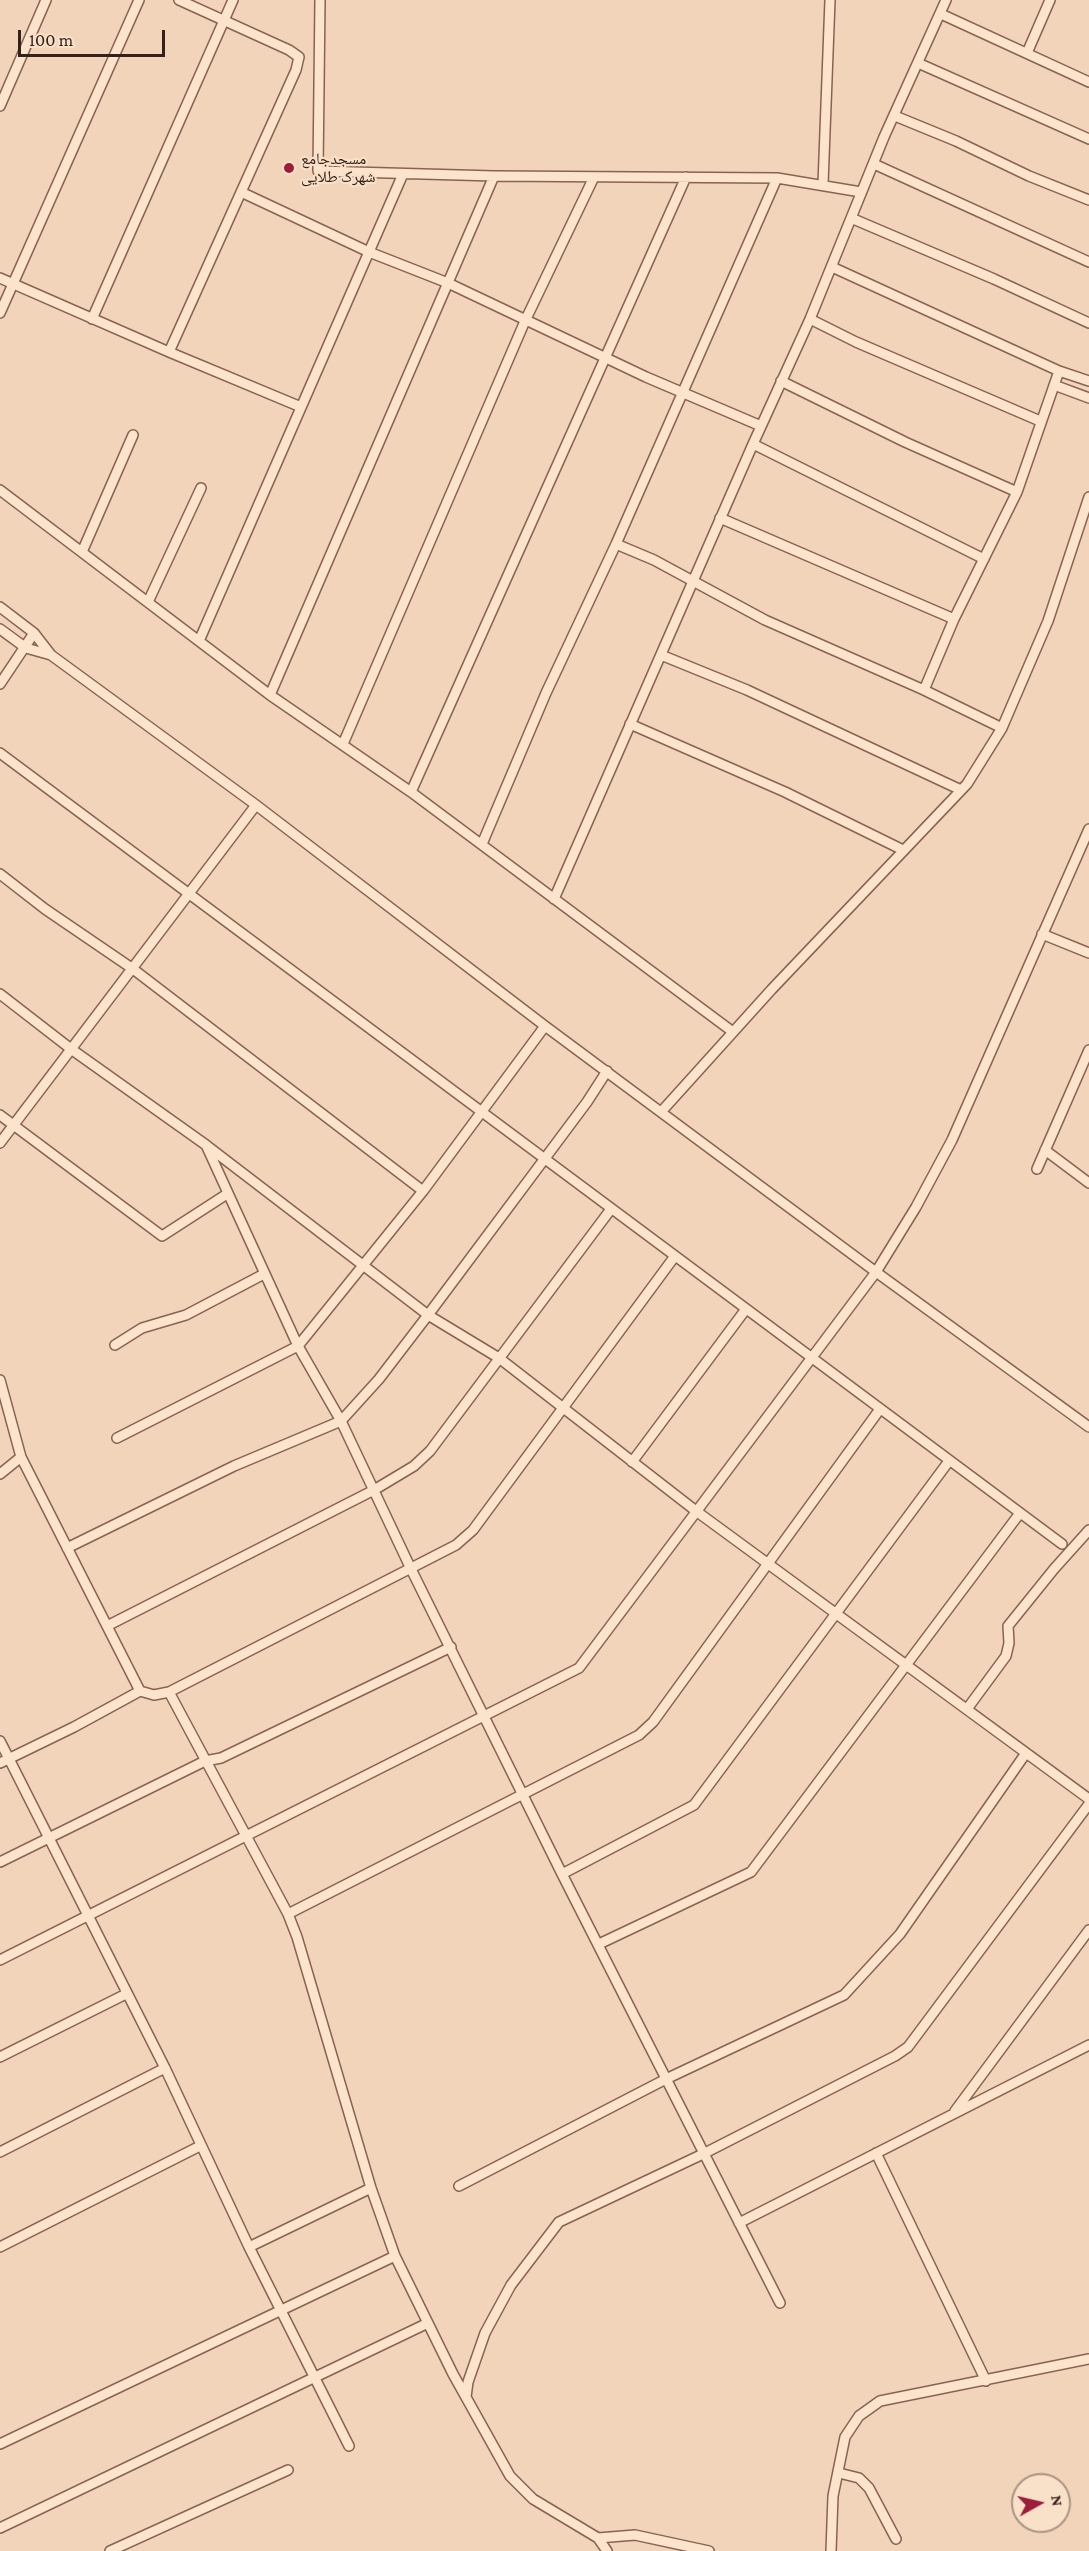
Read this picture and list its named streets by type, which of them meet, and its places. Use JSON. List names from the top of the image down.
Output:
{
  "places": ["مسجدجامع شهرک طلایی"],
  "scale_bar": "100 m",
  "north": "right"
}
